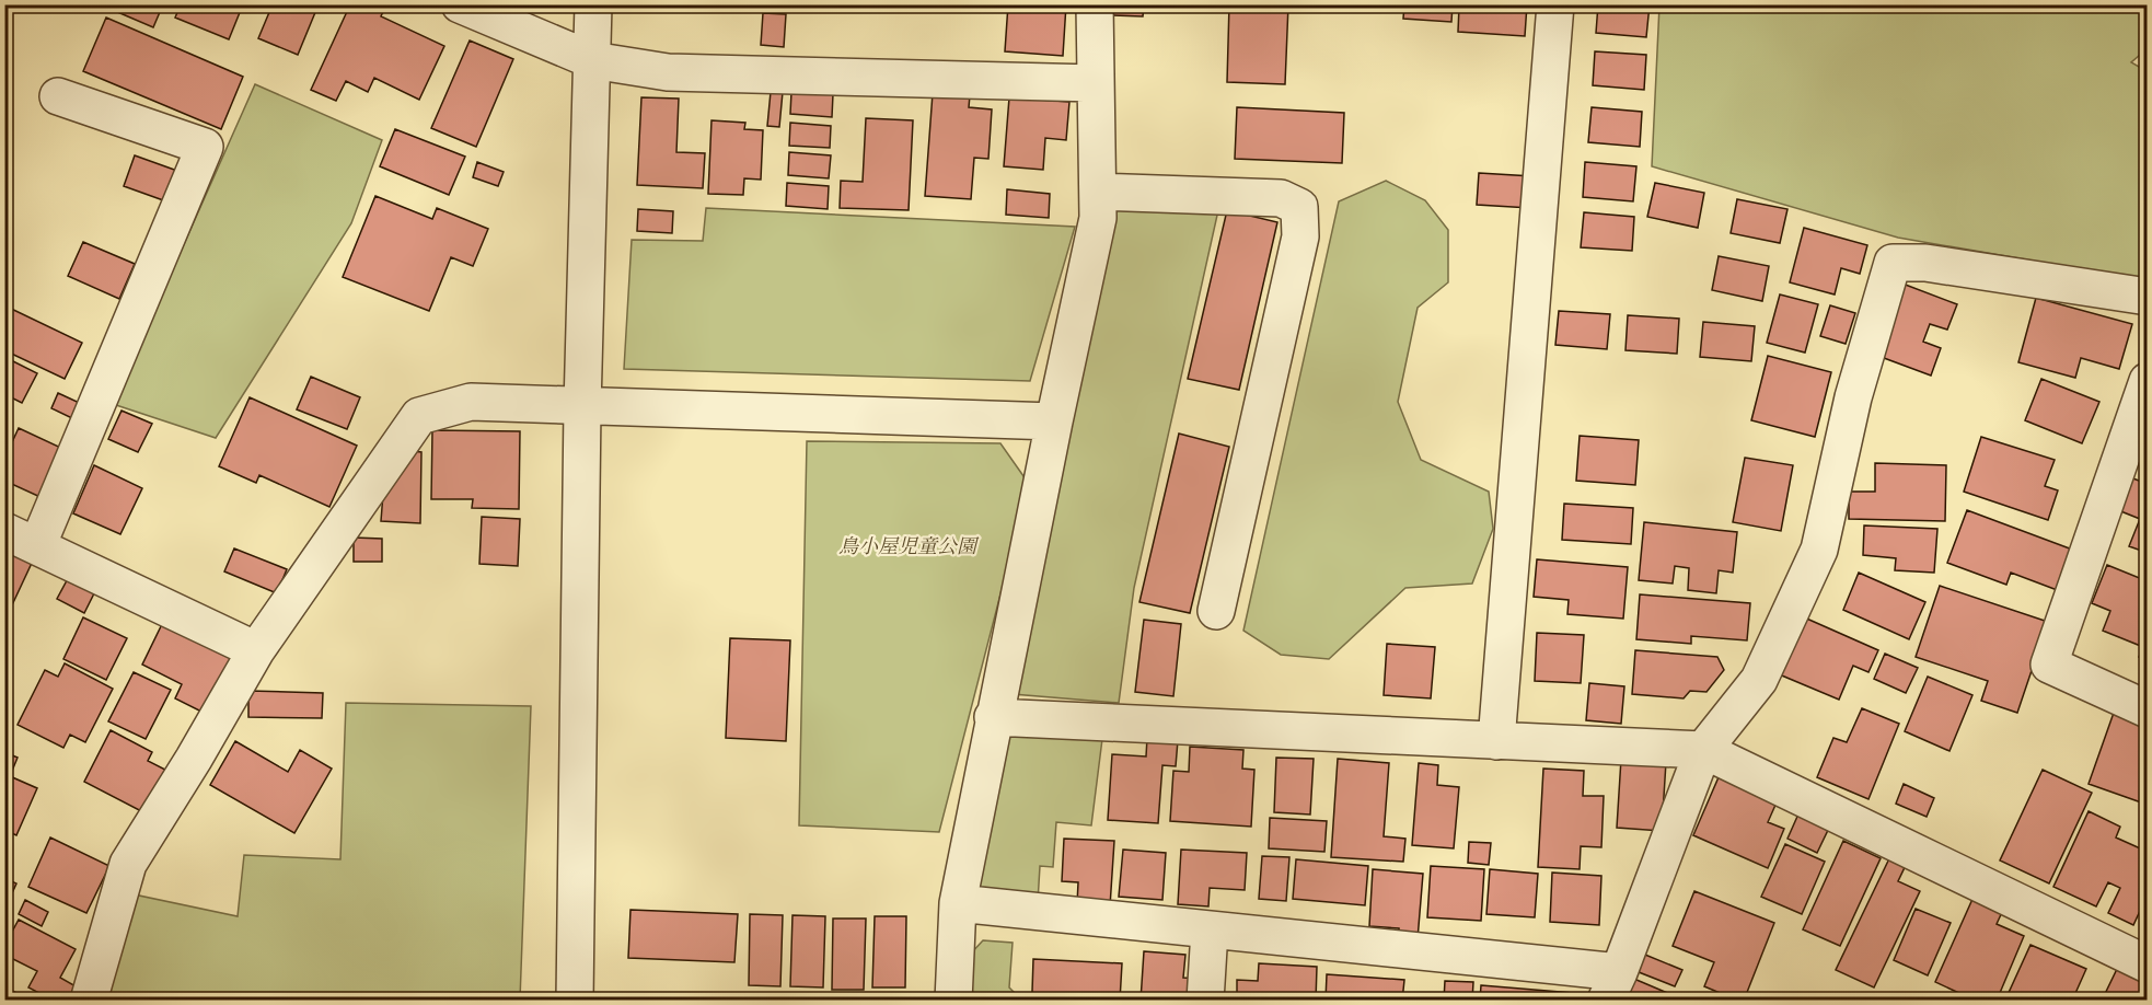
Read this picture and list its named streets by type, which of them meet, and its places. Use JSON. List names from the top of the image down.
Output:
{
  "parks": ["鳥小屋児童公園"]
}
